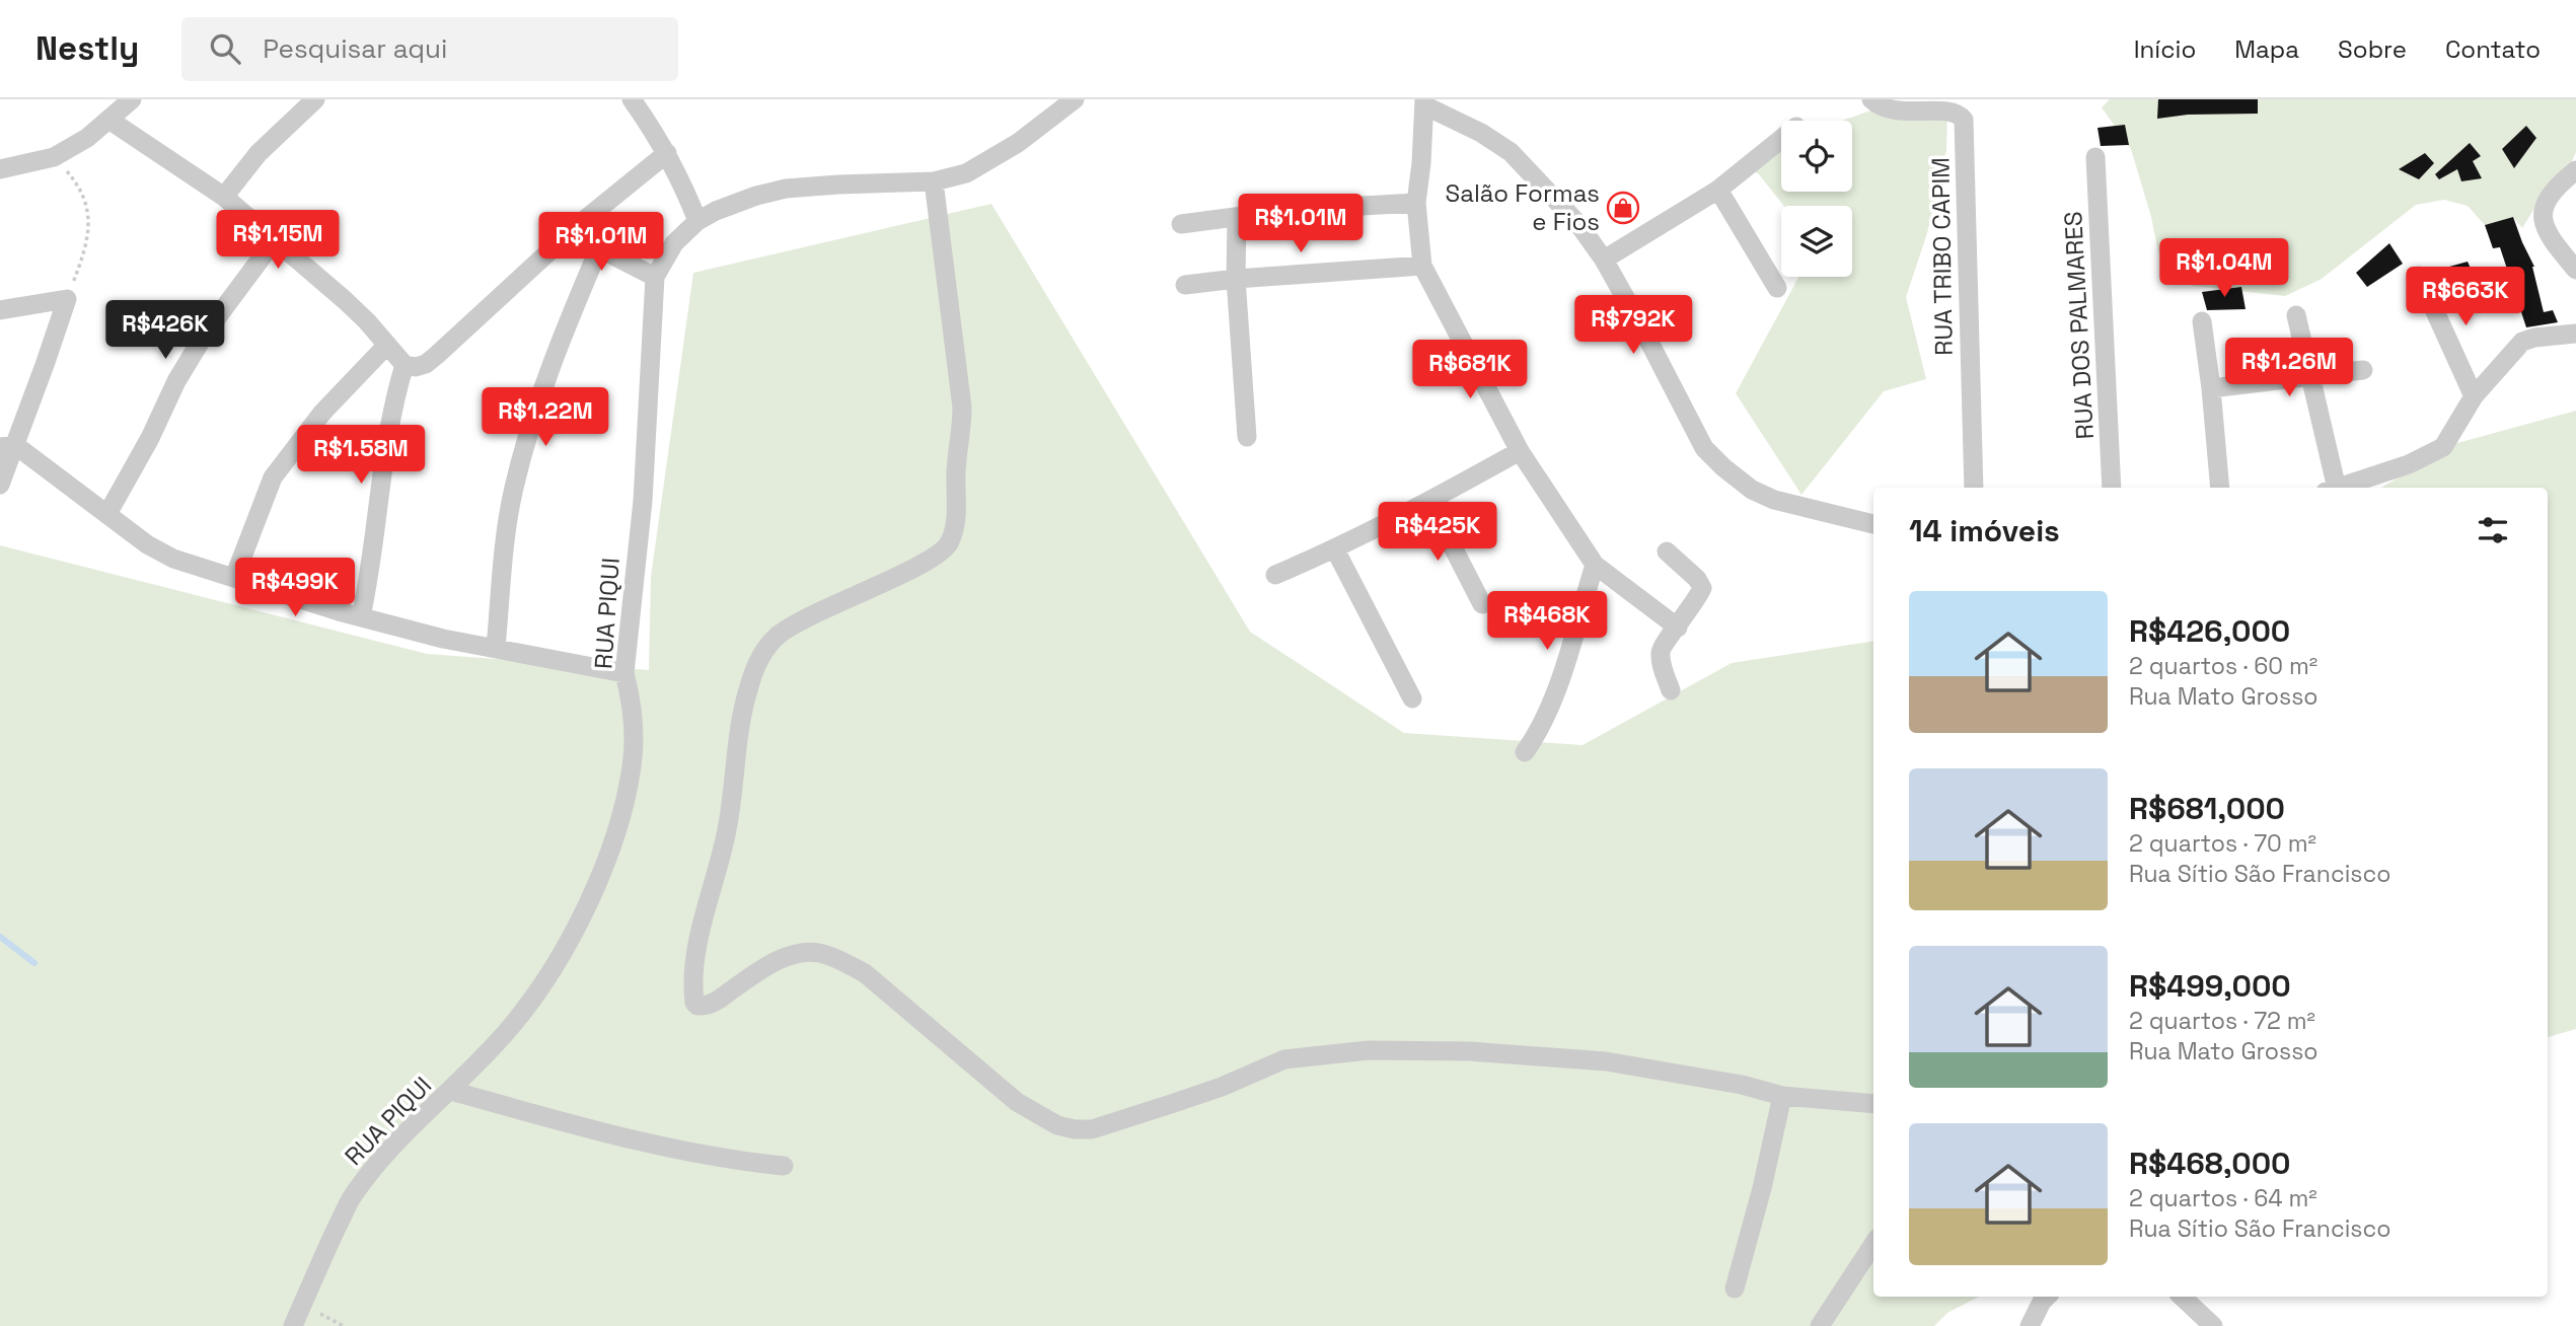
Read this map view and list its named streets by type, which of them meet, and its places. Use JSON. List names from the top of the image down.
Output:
{
  "streets": {
    "street": ["RUA TRIBO CAPIM", "RUA DOS PALMARES", "RUA PIQUI"]
  },
  "places": {
    "shop": ["Salão Formas e Fios"]
  },
  "page": {
    "header": "Nestly",
    "search": "Pesquisar aqui",
    "nav": [
      "Início",
      "Mapa",
      "Sobre",
      "Contato"
    ],
    "price": [
      "R$1.01M",
      "R$1.15M",
      "R$1.01M",
      "R$1.04M",
      "R$663K",
      "R$792K",
      "R$426K",
      "R$1.26M",
      "R$681K",
      "R$1.22M",
      "R$1.58M",
      "R$425K",
      "R$499K",
      "R$468K"
    ],
    "heading": "14 imóveis",
    "list": [
      {
        "name": "R$426,000",
        "note": "2 quartos · 60 m² · Rua Mato Grosso"
      },
      {
        "name": "R$681,000",
        "note": "2 quartos · 70 m² · Rua Sítio São Francisco"
      },
      {
        "name": "R$499,000",
        "note": "2 quartos · 72 m² · Rua Mato Grosso"
      },
      {
        "name": "R$468,000",
        "note": "2 quartos · 64 m² · Rua Sítio São Francisco"
      }
    ]
  }
}
